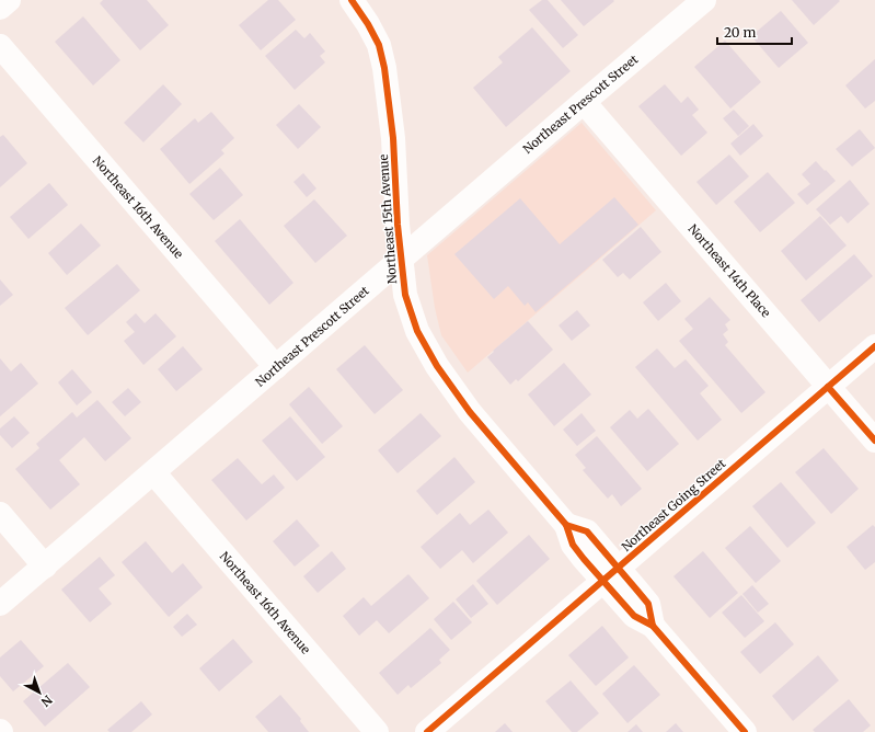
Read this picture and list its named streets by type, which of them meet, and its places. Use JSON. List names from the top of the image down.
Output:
{
  "streets": {
    "street": [
      "Northeast Prescott Street",
      "Northeast 16th Avenue",
      "Northeast 15th Avenue",
      "Northeast 14th Place",
      "Northeast Going Street"
    ]
  },
  "crossings": [
    ["Northeast Prescott Street", "Northeast 16th Avenue"],
    ["Northeast Prescott Street", "Northeast 15th Avenue"],
    ["Northeast Prescott Street", "Northeast 14th Place"],
    ["Northeast 15th Avenue", "Northeast Going Street"],
    ["Northeast 14th Place", "Northeast Going Street"]
  ],
  "scale_bar": "20 m",
  "north": "bottom right"
}
